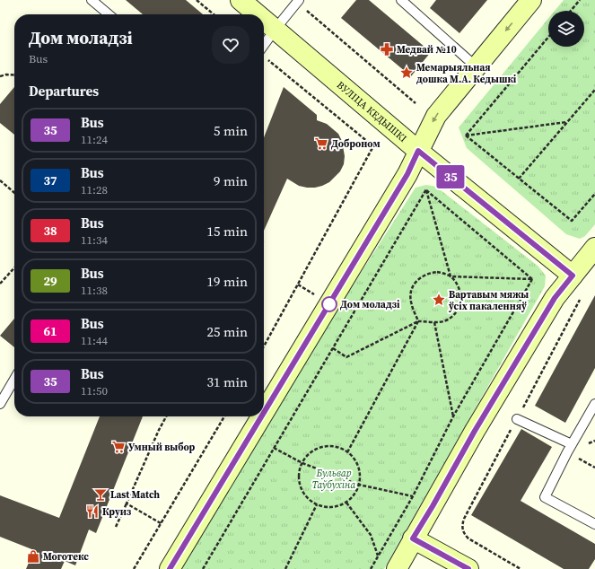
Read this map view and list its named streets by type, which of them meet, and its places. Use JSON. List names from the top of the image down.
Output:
{
  "streets": {
    "main road": ["ВУЛІЦА КЕДЫШКІ"]
  },
  "parks": ["Бульвар Таўбухіна"],
  "places": {
    "pharmacy": ["Медвай №10"],
    "place": ["Мемарыяльная дошка М.А. Кедышкі", "Вартавым мяжы ўсіх пакаленняў"],
    "supermarket": ["Доброном", "Умный выбор"],
    "other": ["Дом моладзі"],
    "bar": ["Last Match"],
    "restaurant": ["Круиз"],
    "shop": ["Моготекс"]
  },
  "lines": ["bus line 35"],
  "page": {
    "on_map": "35",
    "heading": [
      ["Дом моладзі", "Bus"],
      "Departures"
    ],
    "list": [
      {
        "mark": "35",
        "name": "Bus",
        "note": "11:24",
        "value": "5 min"
      },
      {
        "mark": "37",
        "name": "Bus",
        "note": "11:28",
        "value": "9 min"
      },
      {
        "mark": "38",
        "name": "Bus",
        "note": "11:34",
        "value": "15 min"
      },
      {
        "mark": "29",
        "name": "Bus",
        "note": "11:38",
        "value": "19 min"
      },
      {
        "mark": "61",
        "name": "Bus",
        "note": "11:44",
        "value": "25 min"
      },
      {
        "mark": "35",
        "name": "Bus",
        "note": "11:50",
        "value": "31 min"
      }
    ]
  }
}
